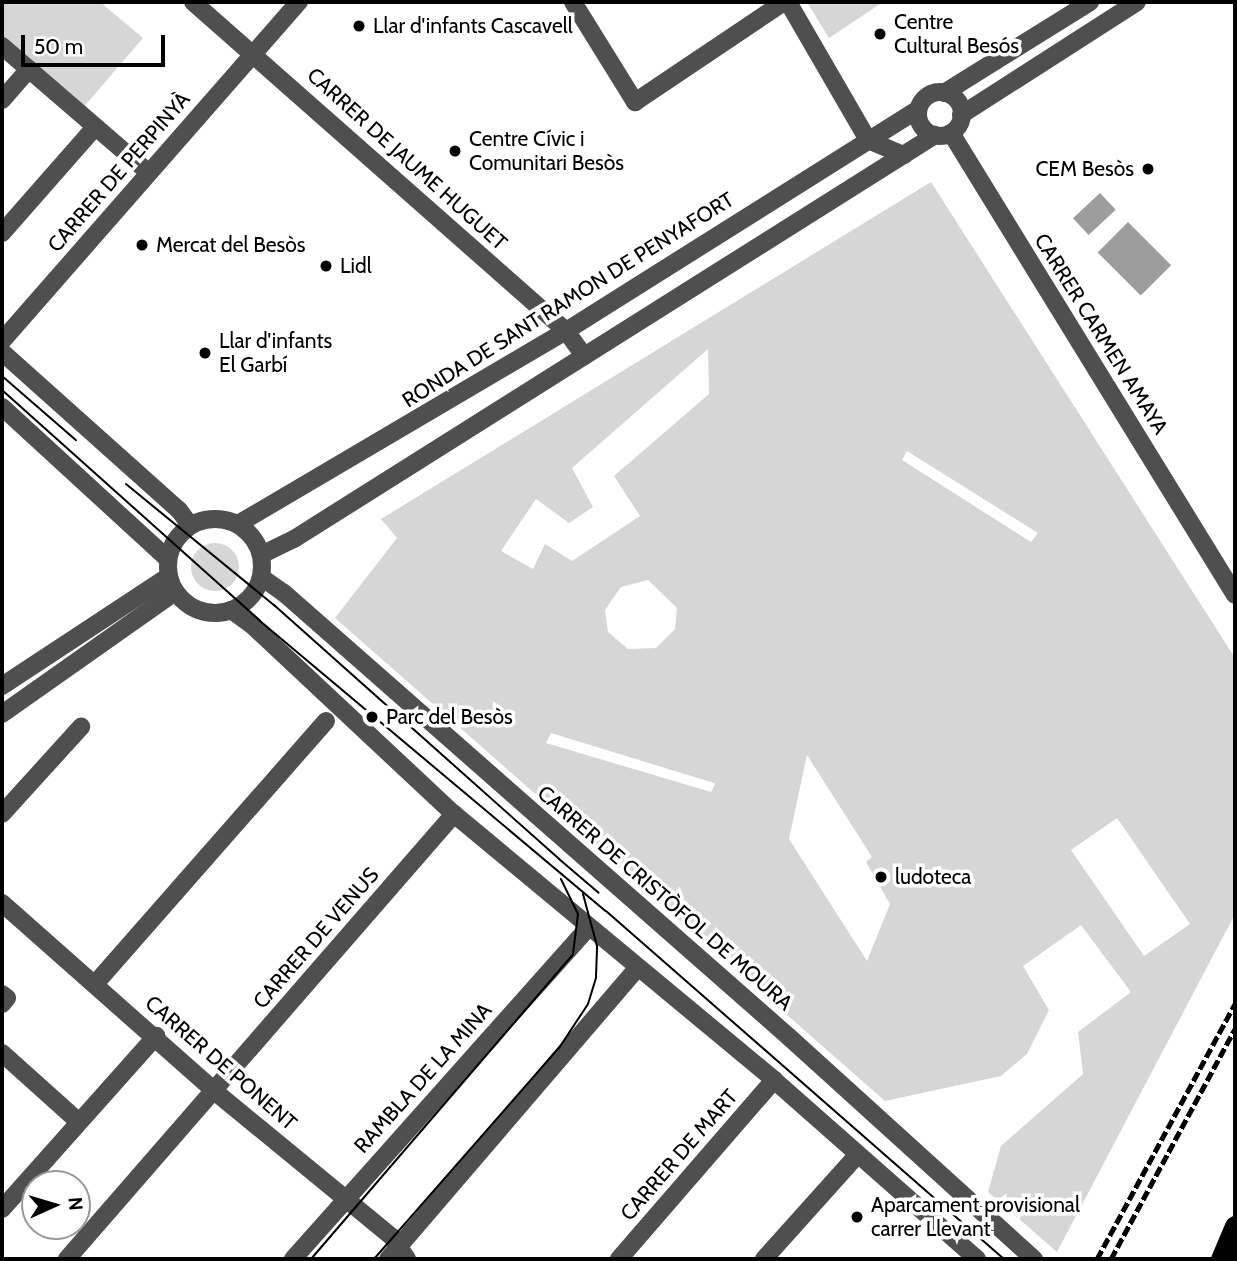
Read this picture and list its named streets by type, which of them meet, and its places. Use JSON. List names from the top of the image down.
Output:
{
  "streets": {
    "street": [
      "CARRER DE JAUME HUGUET",
      "CARRER DE PERPINYÀ",
      "RONDA DE SANT RAMON DE PENYAFORT",
      "CARRER CARMEN AMAYA",
      "CARRER DE CRISTÒFOL DE MOURA",
      "CARRER DE VENUS",
      "CARRER DE PONENT",
      "RAMBLA DE LA MINA",
      "CARRER DE MART"
    ]
  },
  "crossings": [
    ["CARRER DE JAUME HUGUET", "CARRER DE PERPINYÀ"],
    ["CARRER DE JAUME HUGUET", "RONDA DE SANT RAMON DE PENYAFORT"],
    ["RONDA DE SANT RAMON DE PENYAFORT", "CARRER CARMEN AMAYA"],
    ["RONDA DE SANT RAMON DE PENYAFORT", "CARRER DE CRISTÒFOL DE MOURA"],
    ["CARRER DE VENUS", "CARRER DE PONENT"],
    ["CARRER DE PONENT", "RAMBLA DE LA MINA"]
  ],
  "places": [
    "Llar d'infants Cascavell",
    "Centre Cultural Besós",
    "Centre Cívic i Comunitari Besòs",
    "CEM Besòs",
    "Mercat del Besòs",
    "Lidl",
    "Llar d'infants El Garbí",
    "Parc del Besòs",
    "ludoteca",
    "Aparcament provisional carrer Llevant"
  ],
  "scale_bar": "50 m",
  "north": "right"
}
